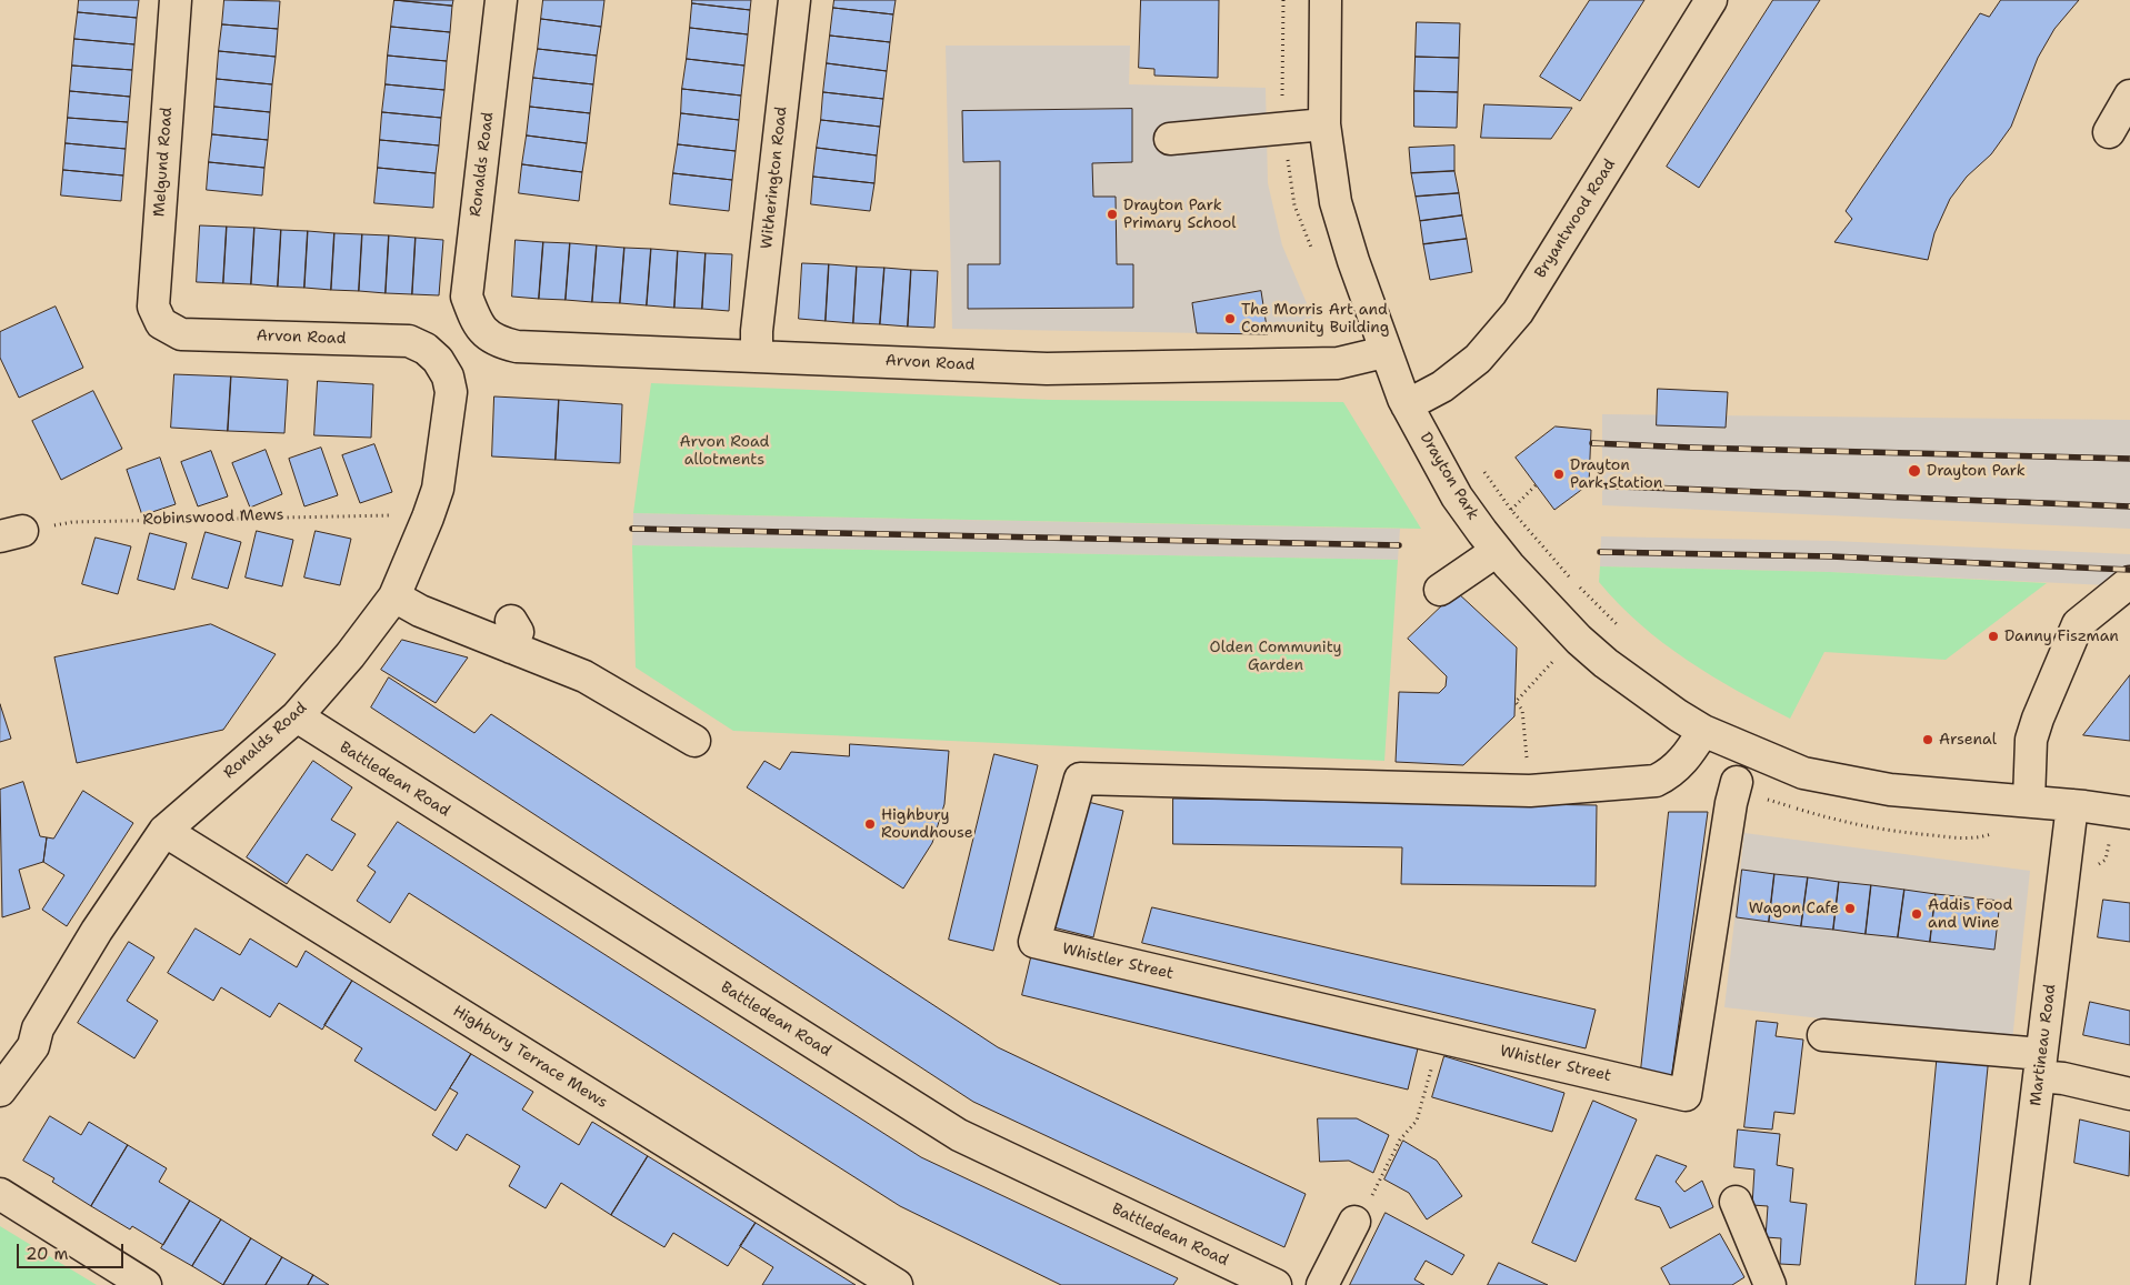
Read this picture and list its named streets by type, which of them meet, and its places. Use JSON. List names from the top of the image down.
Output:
{
  "streets": {
    "street": [
      "Melgund Road",
      "Ronalds Road",
      "Witherington Road",
      "Bryantwood Road",
      "Arvon Road",
      "Drayton Park",
      "Battledean Road",
      "Whistler Street",
      "Martineau Road",
      "Highbury Terrace Mews"
    ],
    "path": ["Robinswood Mews"]
  },
  "crossings": [
    ["Melgund Road", "Arvon Road"],
    ["Ronalds Road", "Arvon Road"],
    ["Ronalds Road", "Robinswood Mews"],
    ["Ronalds Road", "Battledean Road"],
    ["Ronalds Road", "Highbury Terrace Mews"],
    ["Witherington Road", "Arvon Road"],
    ["Bryantwood Road", "Drayton Park"],
    ["Arvon Road", "Drayton Park"],
    ["Drayton Park", "Whistler Street"],
    ["Drayton Park", "Martineau Road"]
  ],
  "parks": ["Arvon Road allotments", "Olden Community Garden"],
  "places": [
    "Drayton Park Primary School",
    "The Morris Art and Community Building",
    "Drayton Park",
    "Drayton Park Station",
    "Danny Fiszman",
    "Arsenal",
    "Highbury Roundhouse",
    "Wagon Cafe",
    "Addis Food and Wine"
  ],
  "scale_bar": "20 m"
}
